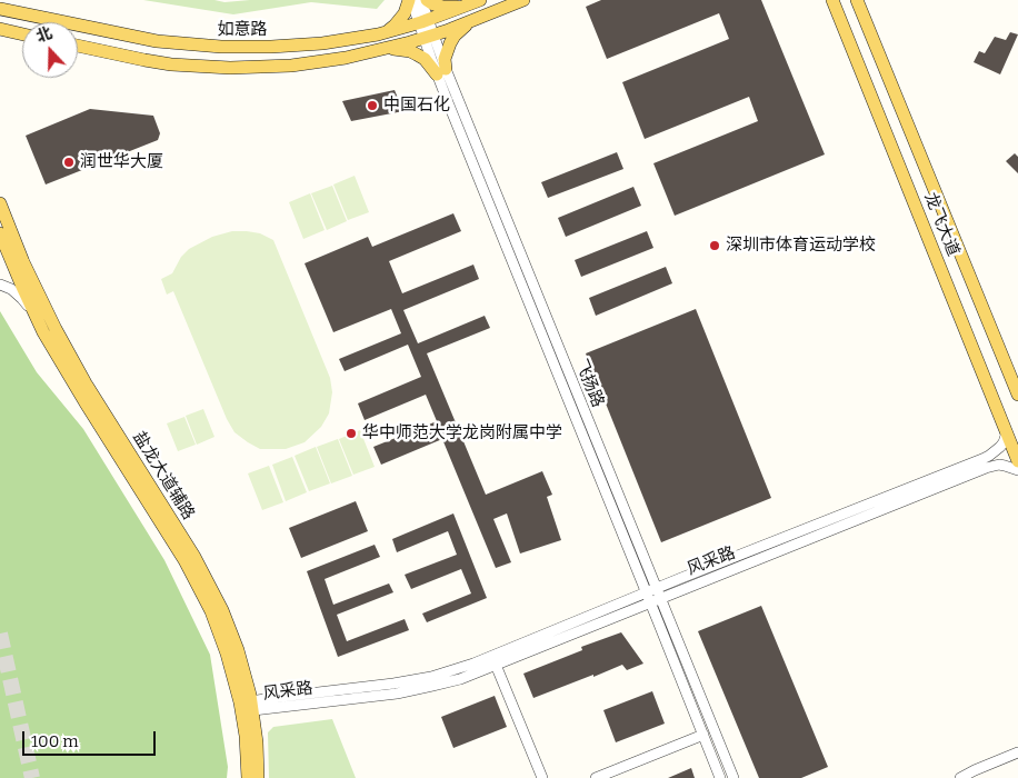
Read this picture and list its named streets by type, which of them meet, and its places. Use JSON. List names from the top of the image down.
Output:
{
  "streets": {
    "main road": ["如意路", "龙飞大道", "盐龙大道辅路"],
    "street": ["飞扬路", "风采路"]
  },
  "crossings": [
    ["如意路", "飞扬路"],
    ["龙飞大道", "风采路"],
    ["飞扬路", "风采路"],
    ["盐龙大道辅路", "风采路"]
  ],
  "places": [
    "中国石化",
    "润世华大厦",
    "深圳市体育运动学校",
    "华中师范大学龙岗附属中学"
  ],
  "scale_bar": "100 m",
  "north": "top"
}
